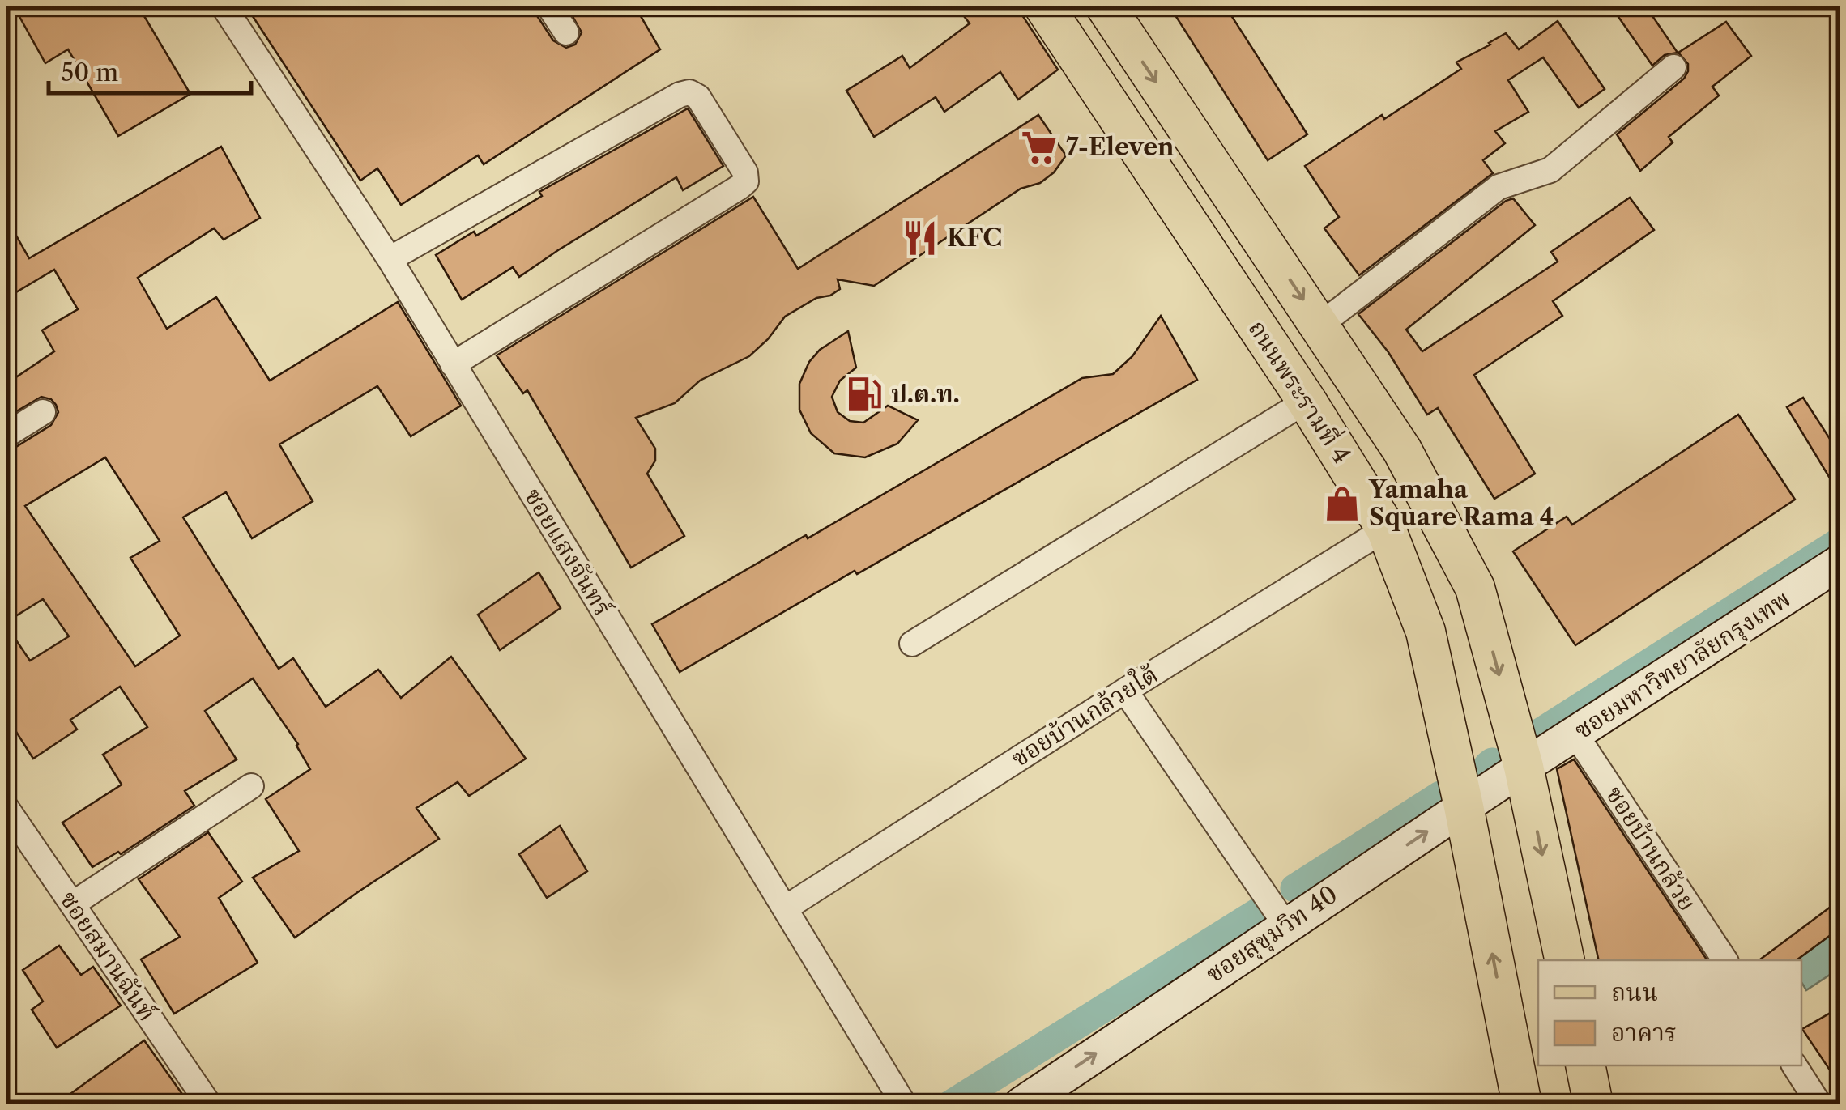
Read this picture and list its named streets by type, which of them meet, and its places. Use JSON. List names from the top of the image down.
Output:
{
  "streets": {
    "main road": ["ถนนพระรามที่ 4"],
    "street": [
      "ซอยแสงจันทร์",
      "ซอยมหาวิทยาลัยกรุงเทพ",
      "ซอยบ้านกล้วยใต้",
      "ซอยบ้านกล้วย",
      "ซอยสุขุมวิท 40",
      "ซอยสมานฉันท์"
    ]
  },
  "crossings": [
    ["ถนนพระรามที่ 4", "ซอยบ้านกล้วยใต้"],
    ["ถนนพระรามที่ 4", "ซอยสุขุมวิท 40"],
    ["ซอยแสงจันทร์", "ซอยบ้านกล้วยใต้"],
    ["ซอยมหาวิทยาลัยกรุงเทพ", "ซอยบ้านกล้วย"],
    ["ซอยมหาวิทยาลัยกรุงเทพ", "ซอยสุขุมวิท 40"]
  ],
  "one_way": ["ซอยสุขุมวิท 40"],
  "places": {
    "supermarket": ["7-Eleven"],
    "restaurant": ["KFC"],
    "fuel station": ["ป.ต.ท."],
    "shop": ["Yamaha Square Rama 4"]
  },
  "legend": ["ถนน", "อาคาร"],
  "scale_bar": "50 m"
}
